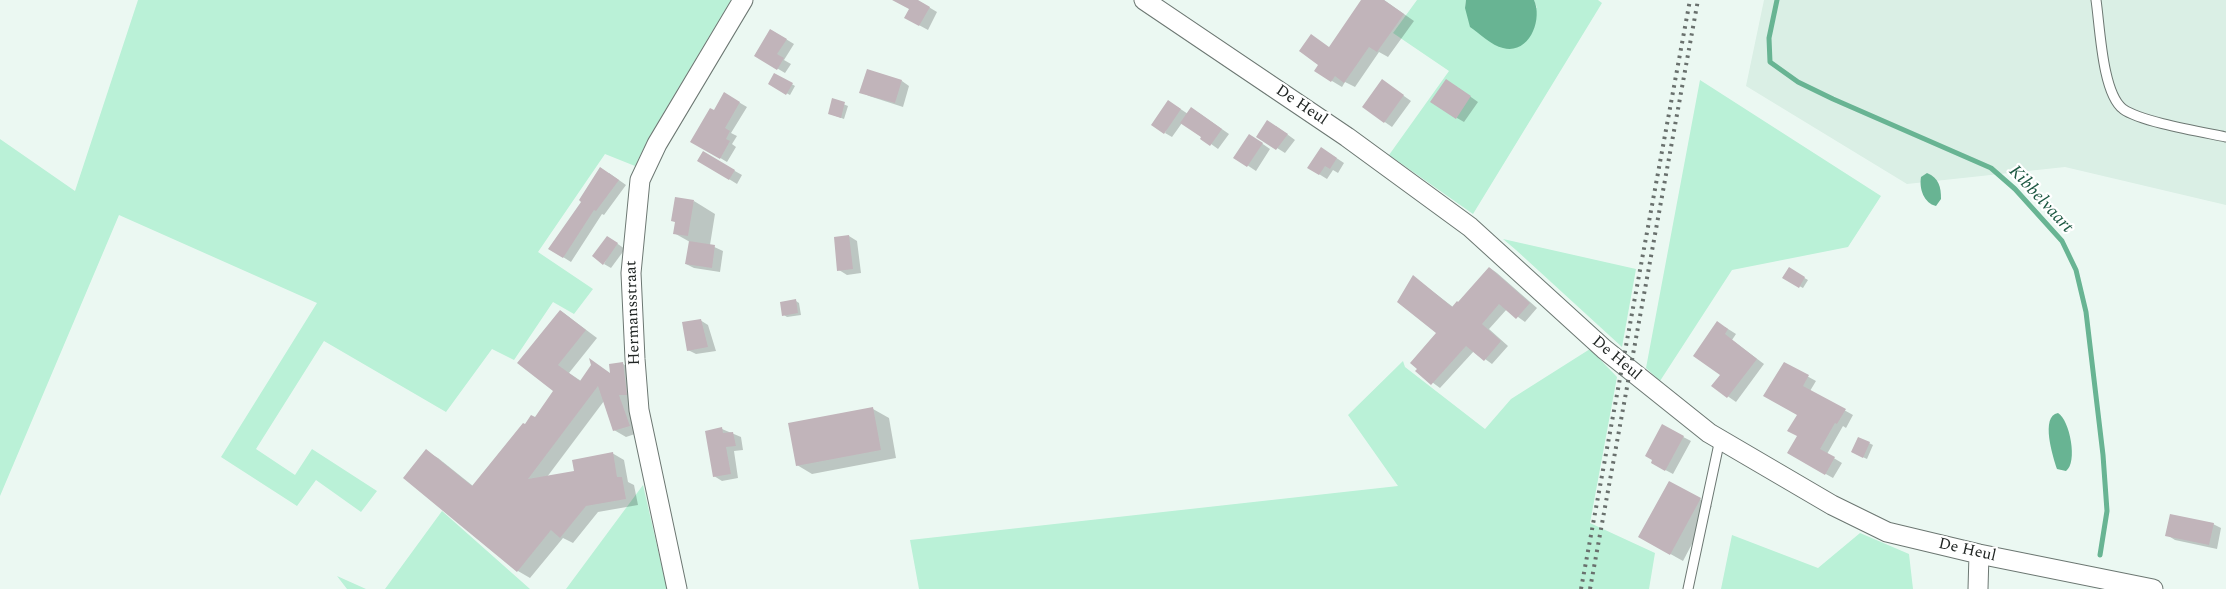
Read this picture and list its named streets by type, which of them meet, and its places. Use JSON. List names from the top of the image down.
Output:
{
  "streets": {
    "street": ["De Heul", "Hermansstraat"]
  },
  "water": ["Kibbelvaart"]
}
